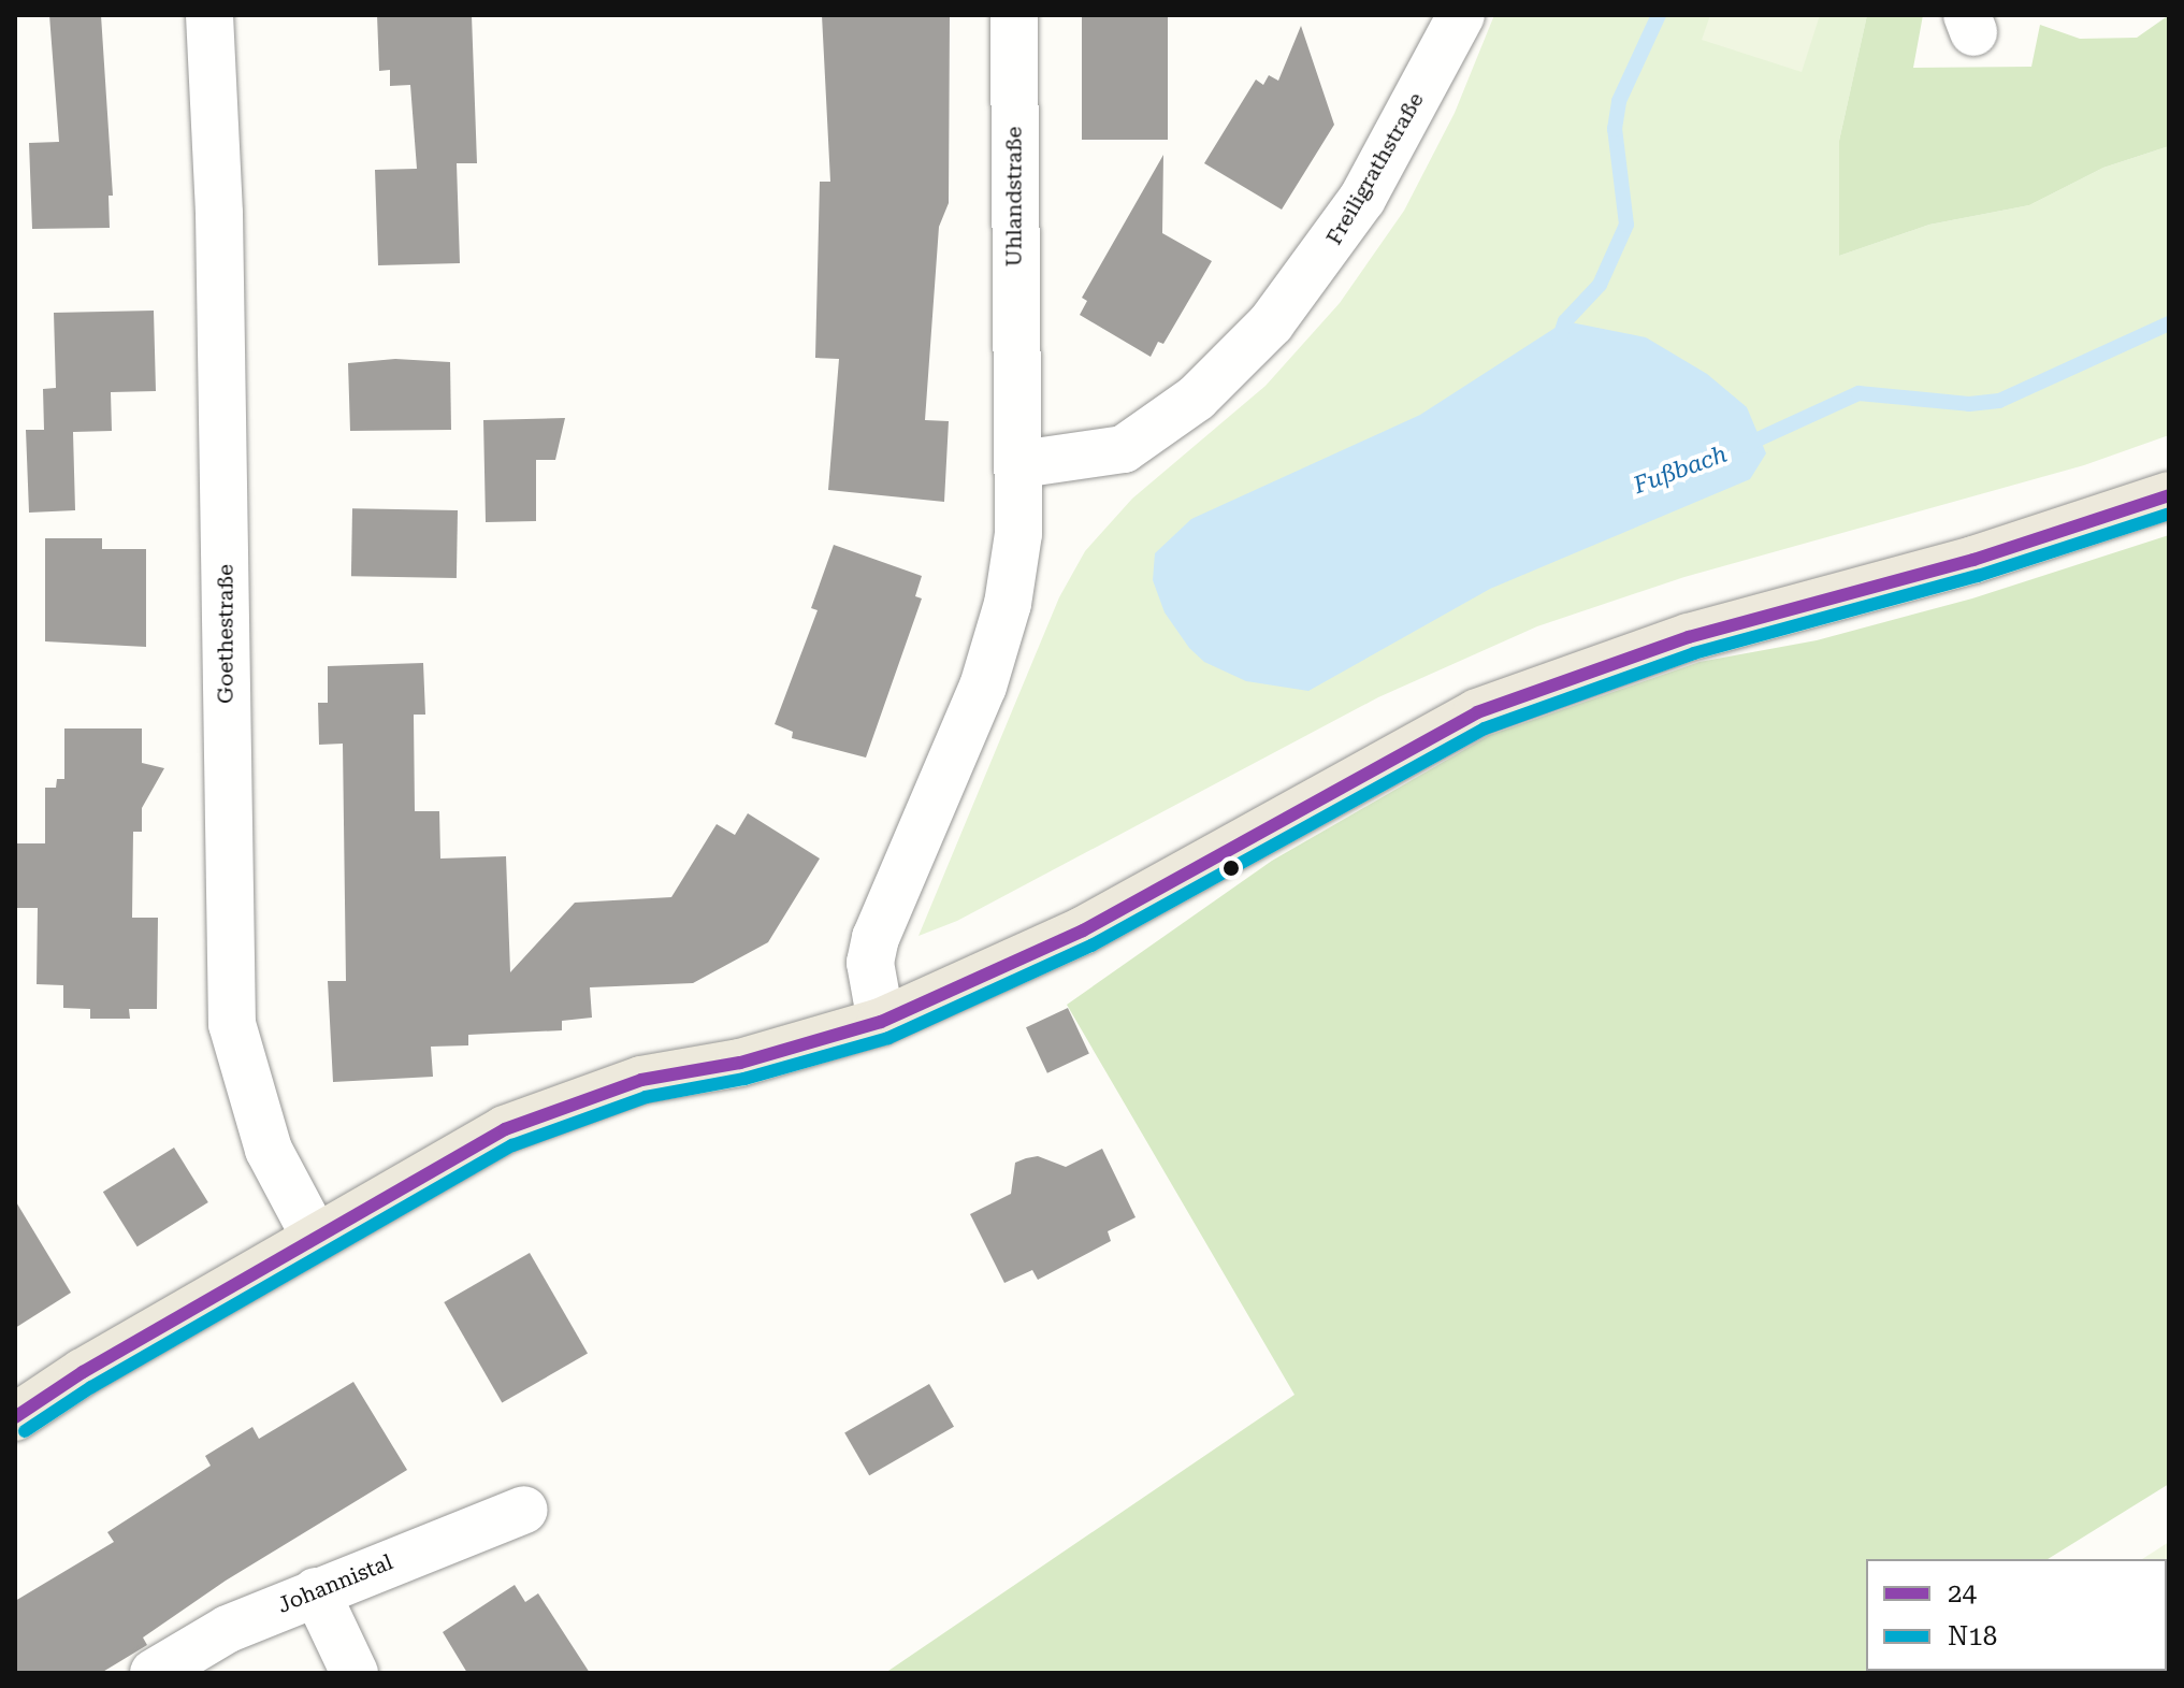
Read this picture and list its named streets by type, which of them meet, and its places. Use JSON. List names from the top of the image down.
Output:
{
  "streets": {
    "street": [
      "Freiligrathstraße",
      "Uhlandstraße",
      "Goethestraße",
      "Johannistal"
    ]
  },
  "crossings": [
    ["Freiligrathstraße", "Uhlandstraße"]
  ],
  "water": ["Fußbach"],
  "lines": ["transit line 24", "transit line N18"],
  "legend": ["24", "N18"]
}
